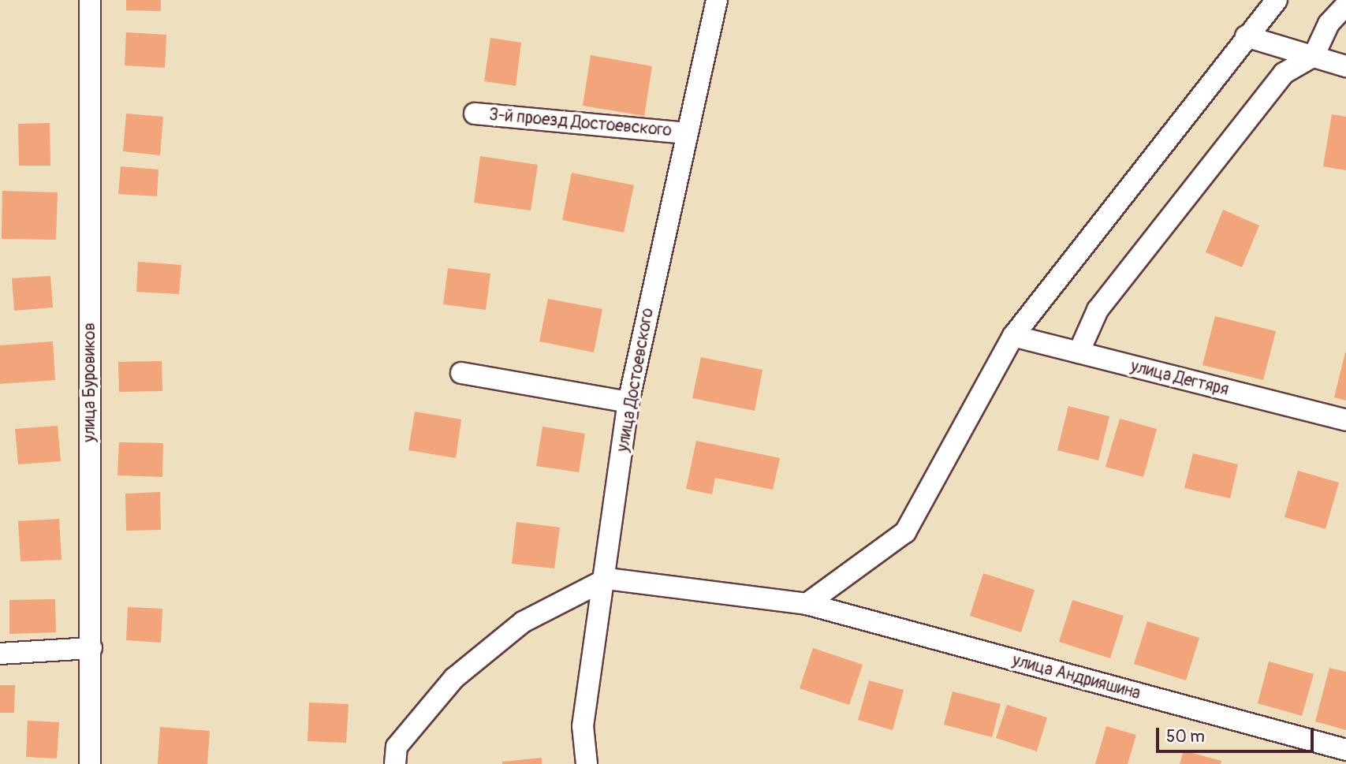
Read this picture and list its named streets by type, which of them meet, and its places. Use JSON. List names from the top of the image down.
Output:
{
  "streets": {
    "street": [
      "3-й проезд Достоевского",
      "улица Дегтяря",
      "улица Достоевского",
      "улица Буровиков",
      "улица Андрияшина"
    ]
  },
  "crossings": [
    ["3-й проезд Достоевского", "улица Достоевского"],
    ["улица Достоевского", "улица Андрияшина"]
  ],
  "scale_bar": "50 m"
}
